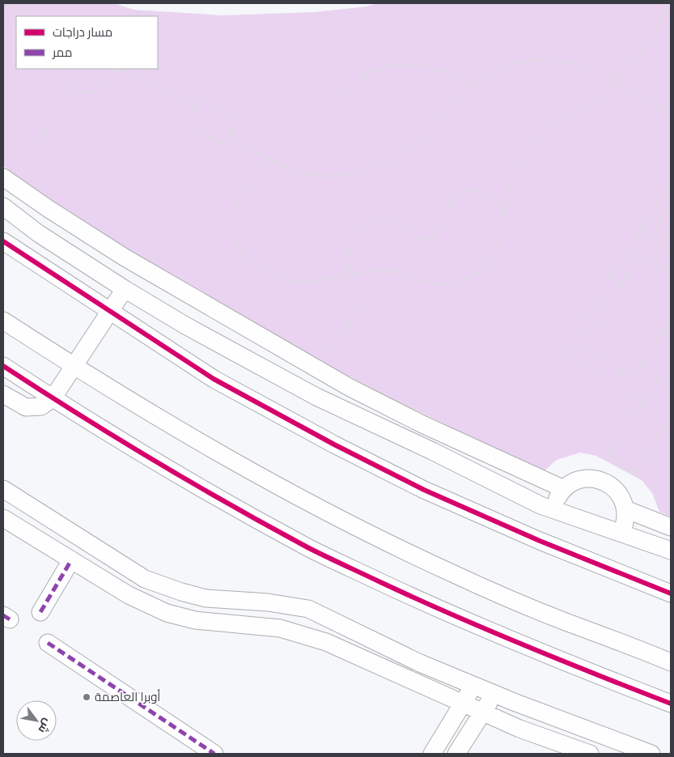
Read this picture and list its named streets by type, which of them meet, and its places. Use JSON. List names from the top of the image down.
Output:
{
  "places": ["أوبرا العاصمة"],
  "legend": ["مسار دراجات", "ممر"],
  "north": "bottom right"
}
